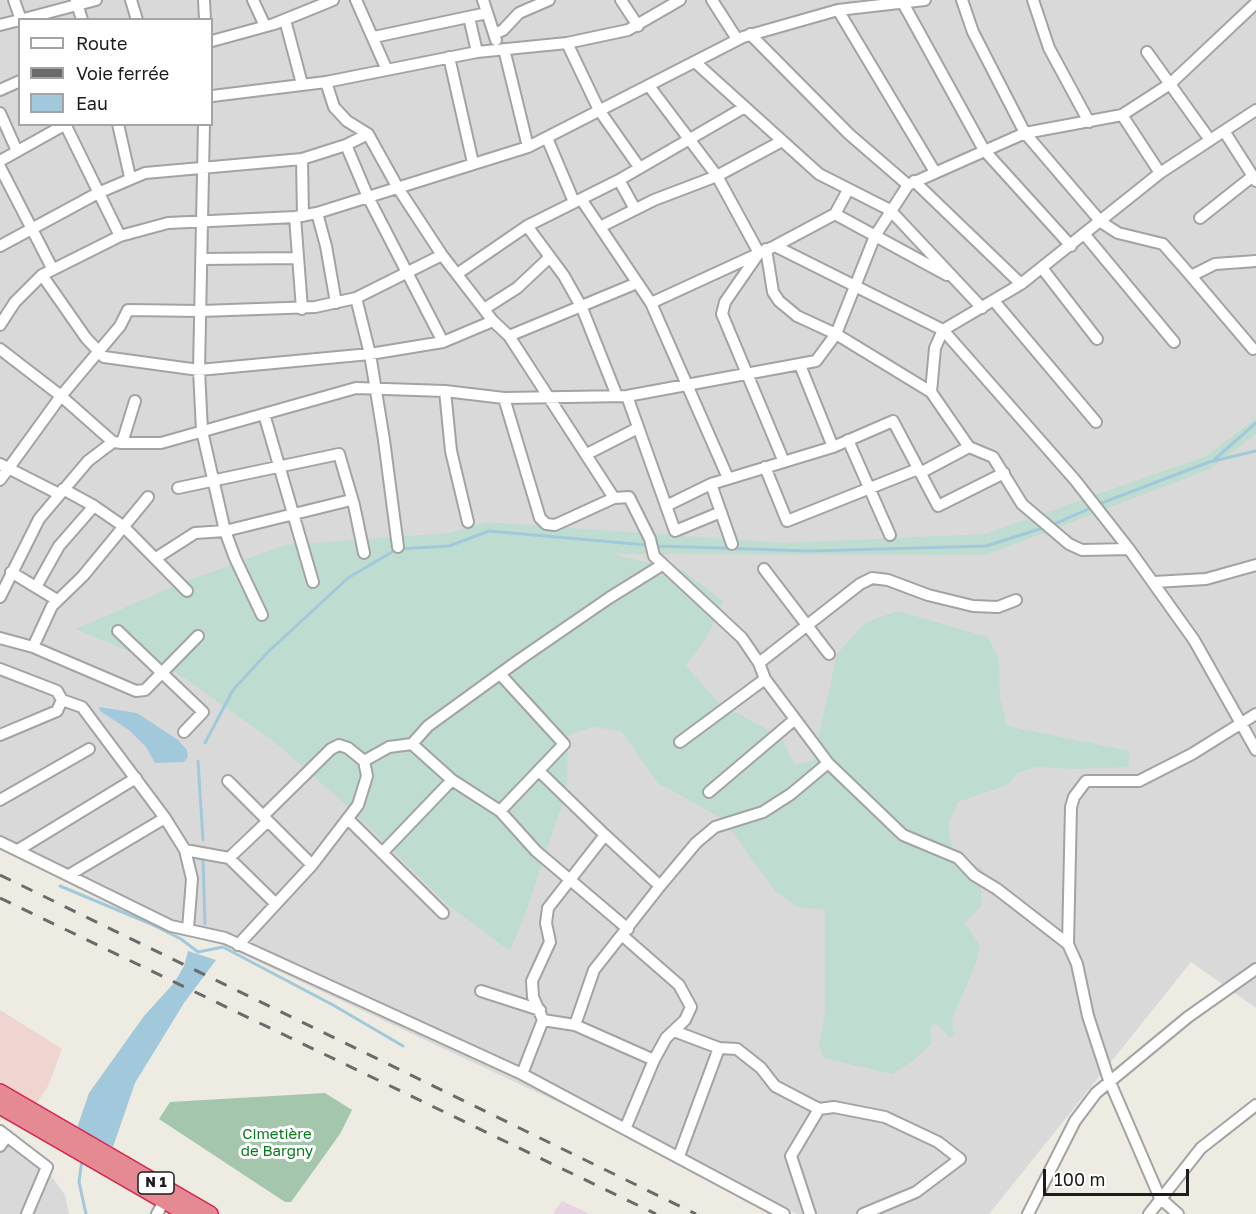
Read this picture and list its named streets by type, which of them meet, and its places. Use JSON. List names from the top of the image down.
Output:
{
  "streets": {
    "highway": ["N 1"]
  },
  "parks": ["Cimetière de Bargny"],
  "legend": ["Route", "Voie ferrée", "Eau"],
  "scale_bar": "100 m"
}
